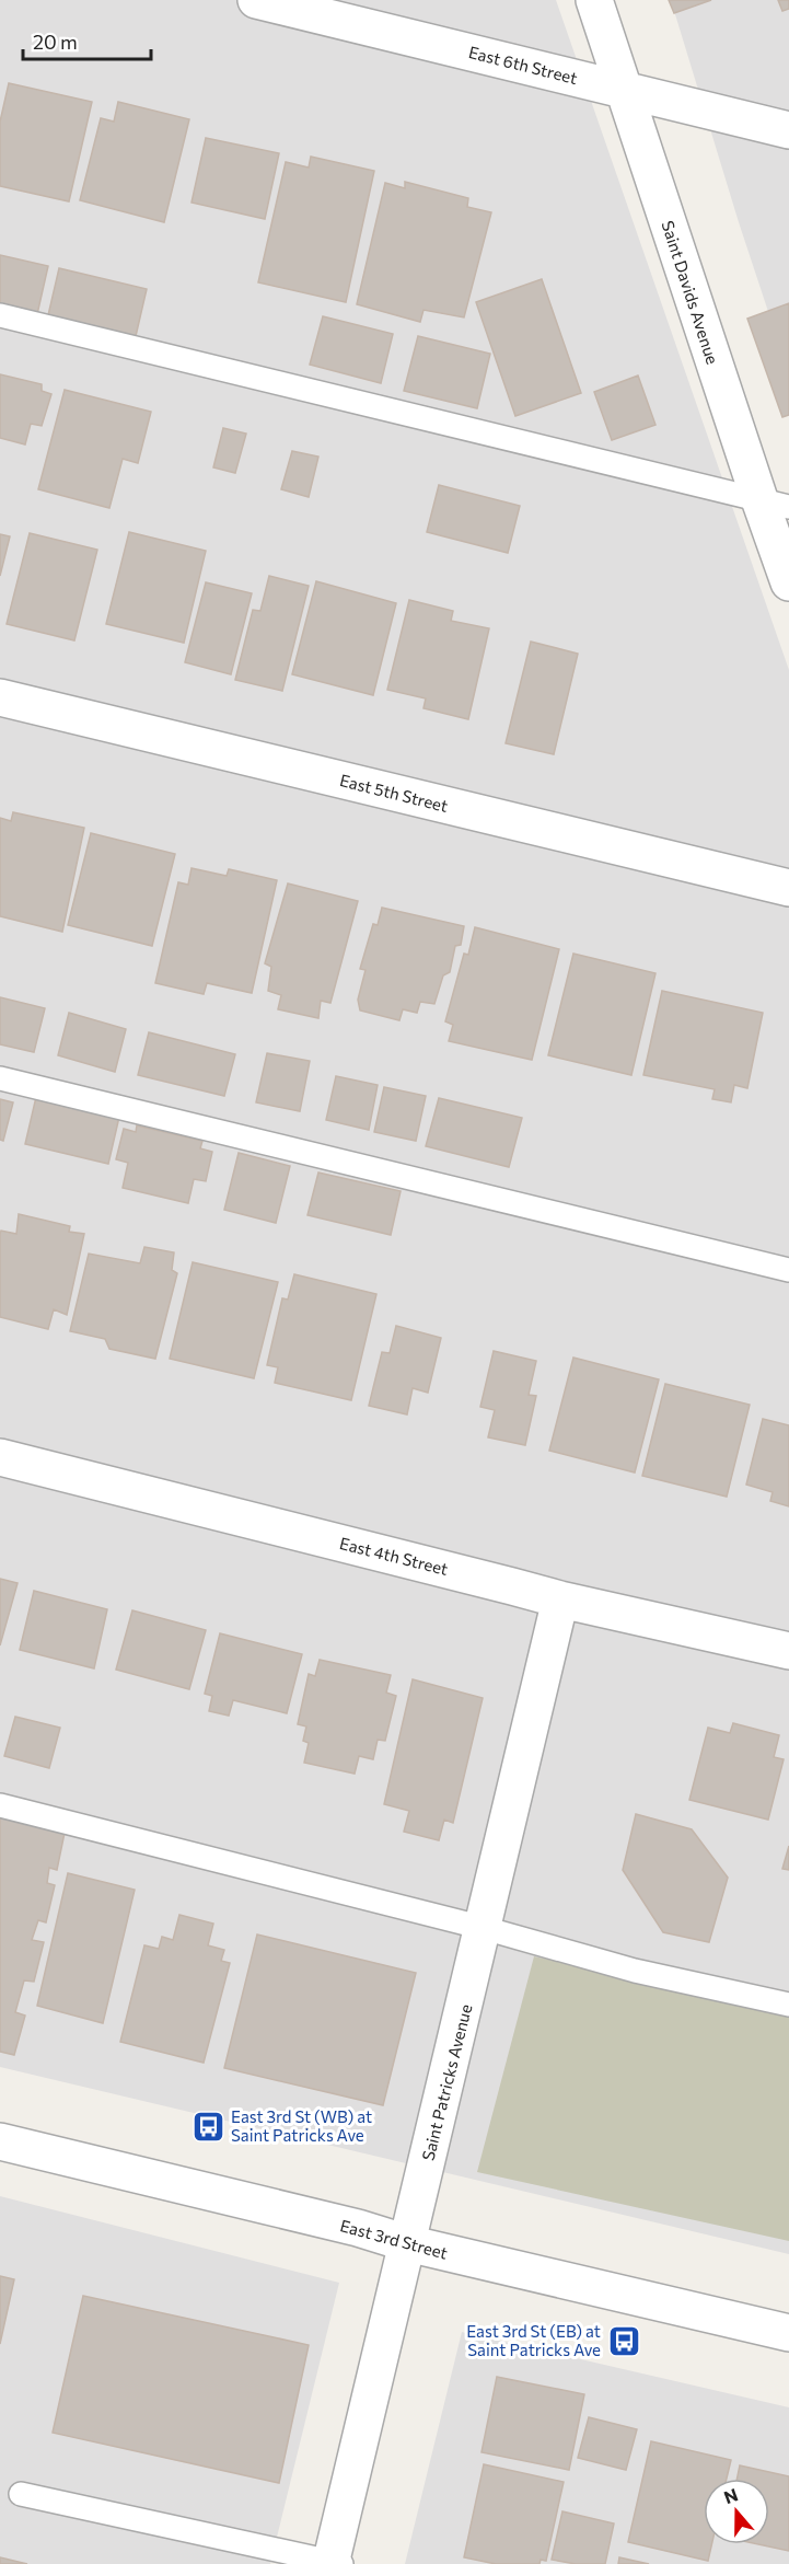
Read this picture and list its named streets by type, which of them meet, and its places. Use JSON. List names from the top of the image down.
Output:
{
  "streets": {
    "street": [
      "East 6th Street",
      "Saint Davids Avenue",
      "East 5th Street",
      "East 4th Street",
      "Saint Patricks Avenue",
      "East 3rd Street"
    ]
  },
  "crossings": [
    ["East 6th Street", "Saint Davids Avenue"],
    ["East 4th Street", "Saint Patricks Avenue"],
    ["Saint Patricks Avenue", "East 3rd Street"]
  ],
  "places": {
    "bus stop": ["East 3rd St (WB) at Saint Patricks Ave", "East 3rd St (EB) at Saint Patricks Ave"]
  },
  "scale_bar": "20 m",
  "north": "top"
}
